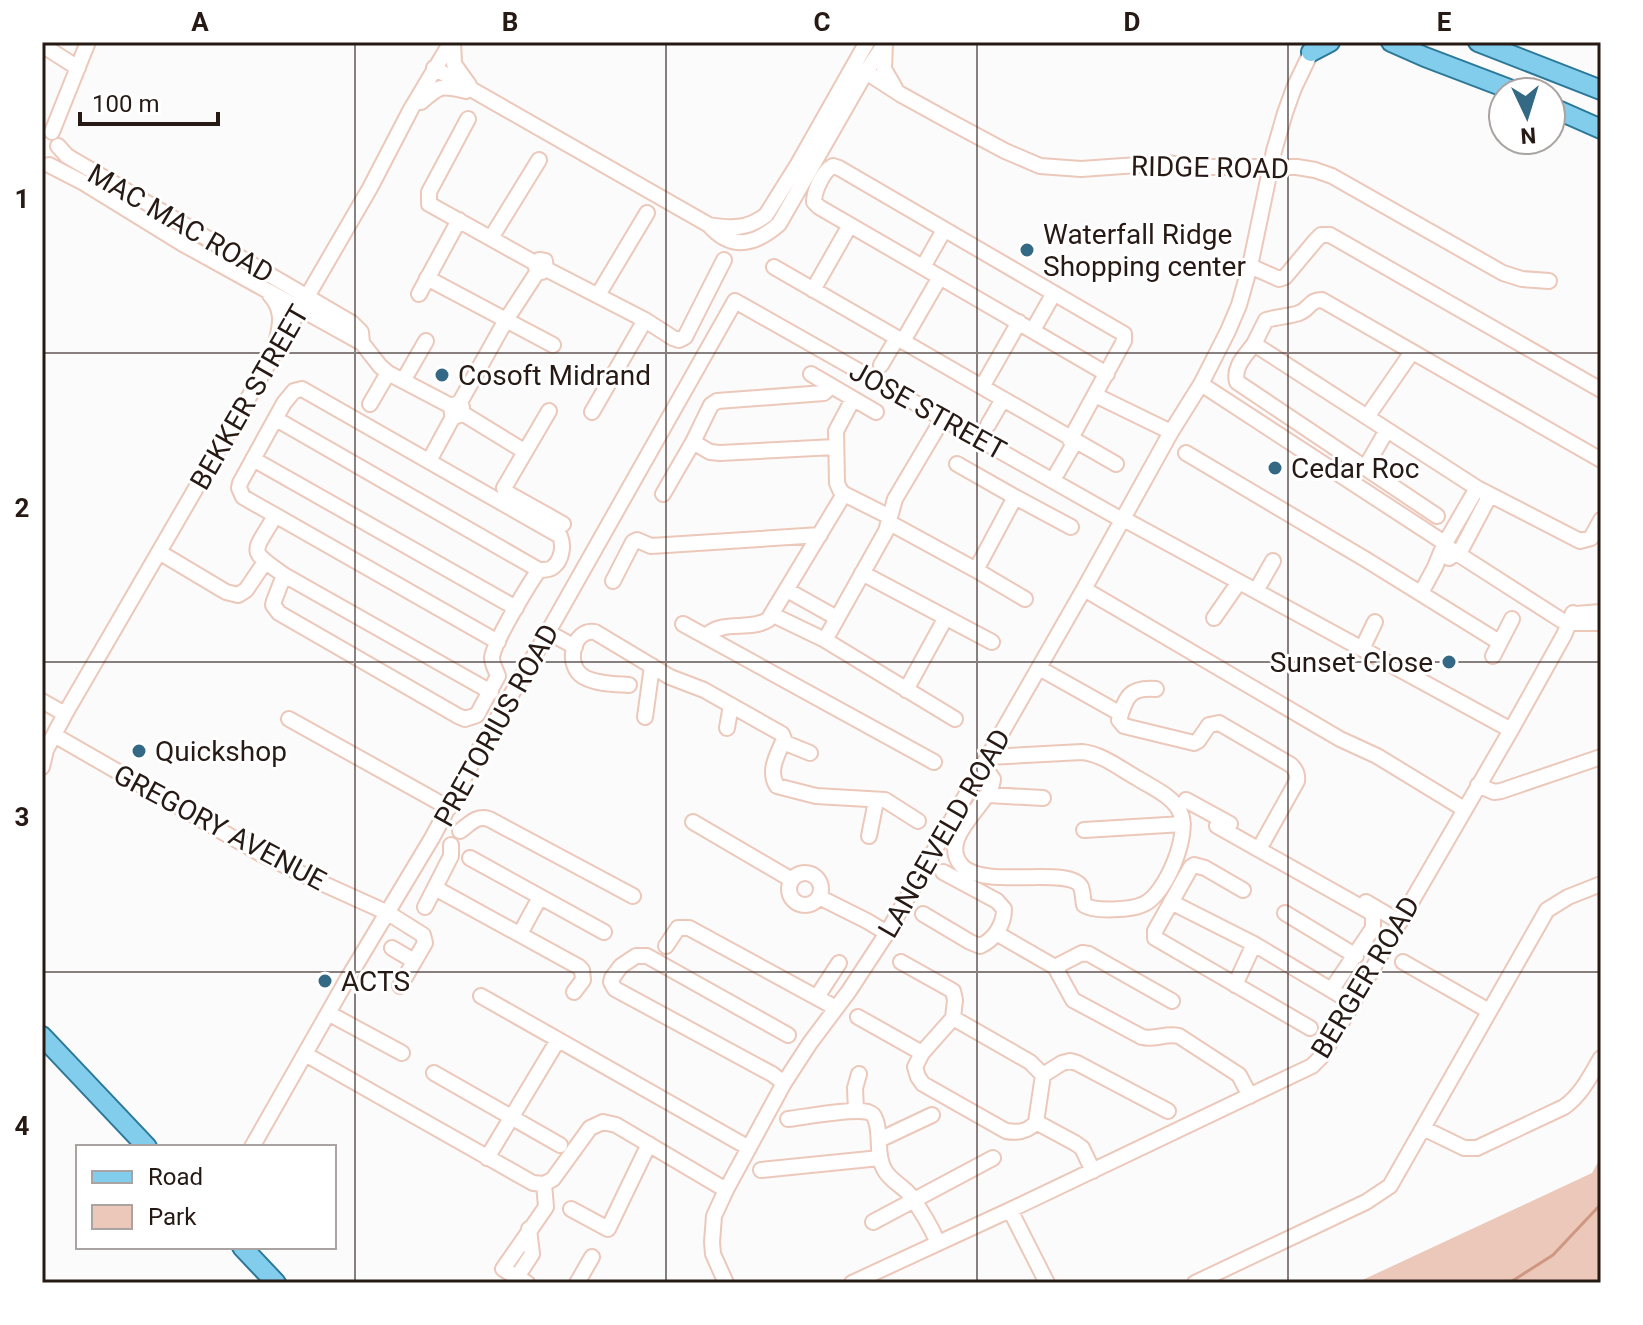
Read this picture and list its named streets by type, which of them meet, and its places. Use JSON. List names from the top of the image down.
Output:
{
  "streets": {
    "street": [
      "RIDGE ROAD",
      "MAC MAC ROAD",
      "BEKKER STREET",
      "JOSE STREET",
      "PRETORIUS ROAD",
      "GREGORY AVENUE",
      "LANGEVELD ROAD",
      "BERGER ROAD"
    ]
  },
  "crossings": [
    ["RIDGE ROAD", "LANGEVELD ROAD"],
    ["MAC MAC ROAD", "BEKKER STREET"],
    ["BEKKER STREET", "GREGORY AVENUE"],
    ["JOSE STREET", "PRETORIUS ROAD"],
    ["JOSE STREET", "LANGEVELD ROAD"],
    ["JOSE STREET", "BERGER ROAD"],
    ["PRETORIUS ROAD", "GREGORY AVENUE"]
  ],
  "places": [
    "Waterfall Ridge Shopping center",
    "Cosoft Midrand",
    "Cedar Roc",
    "Sunset Close",
    "Quickshop",
    "ACTS"
  ],
  "legend": ["Road", "Park"],
  "scale_bar": "100 m",
  "north": "bottom",
  "grid": {
    "columns": [
      "A",
      "B",
      "C",
      "D",
      "E"
    ],
    "rows": [
      "1",
      "2",
      "3",
      "4"
    ]
  }
}
